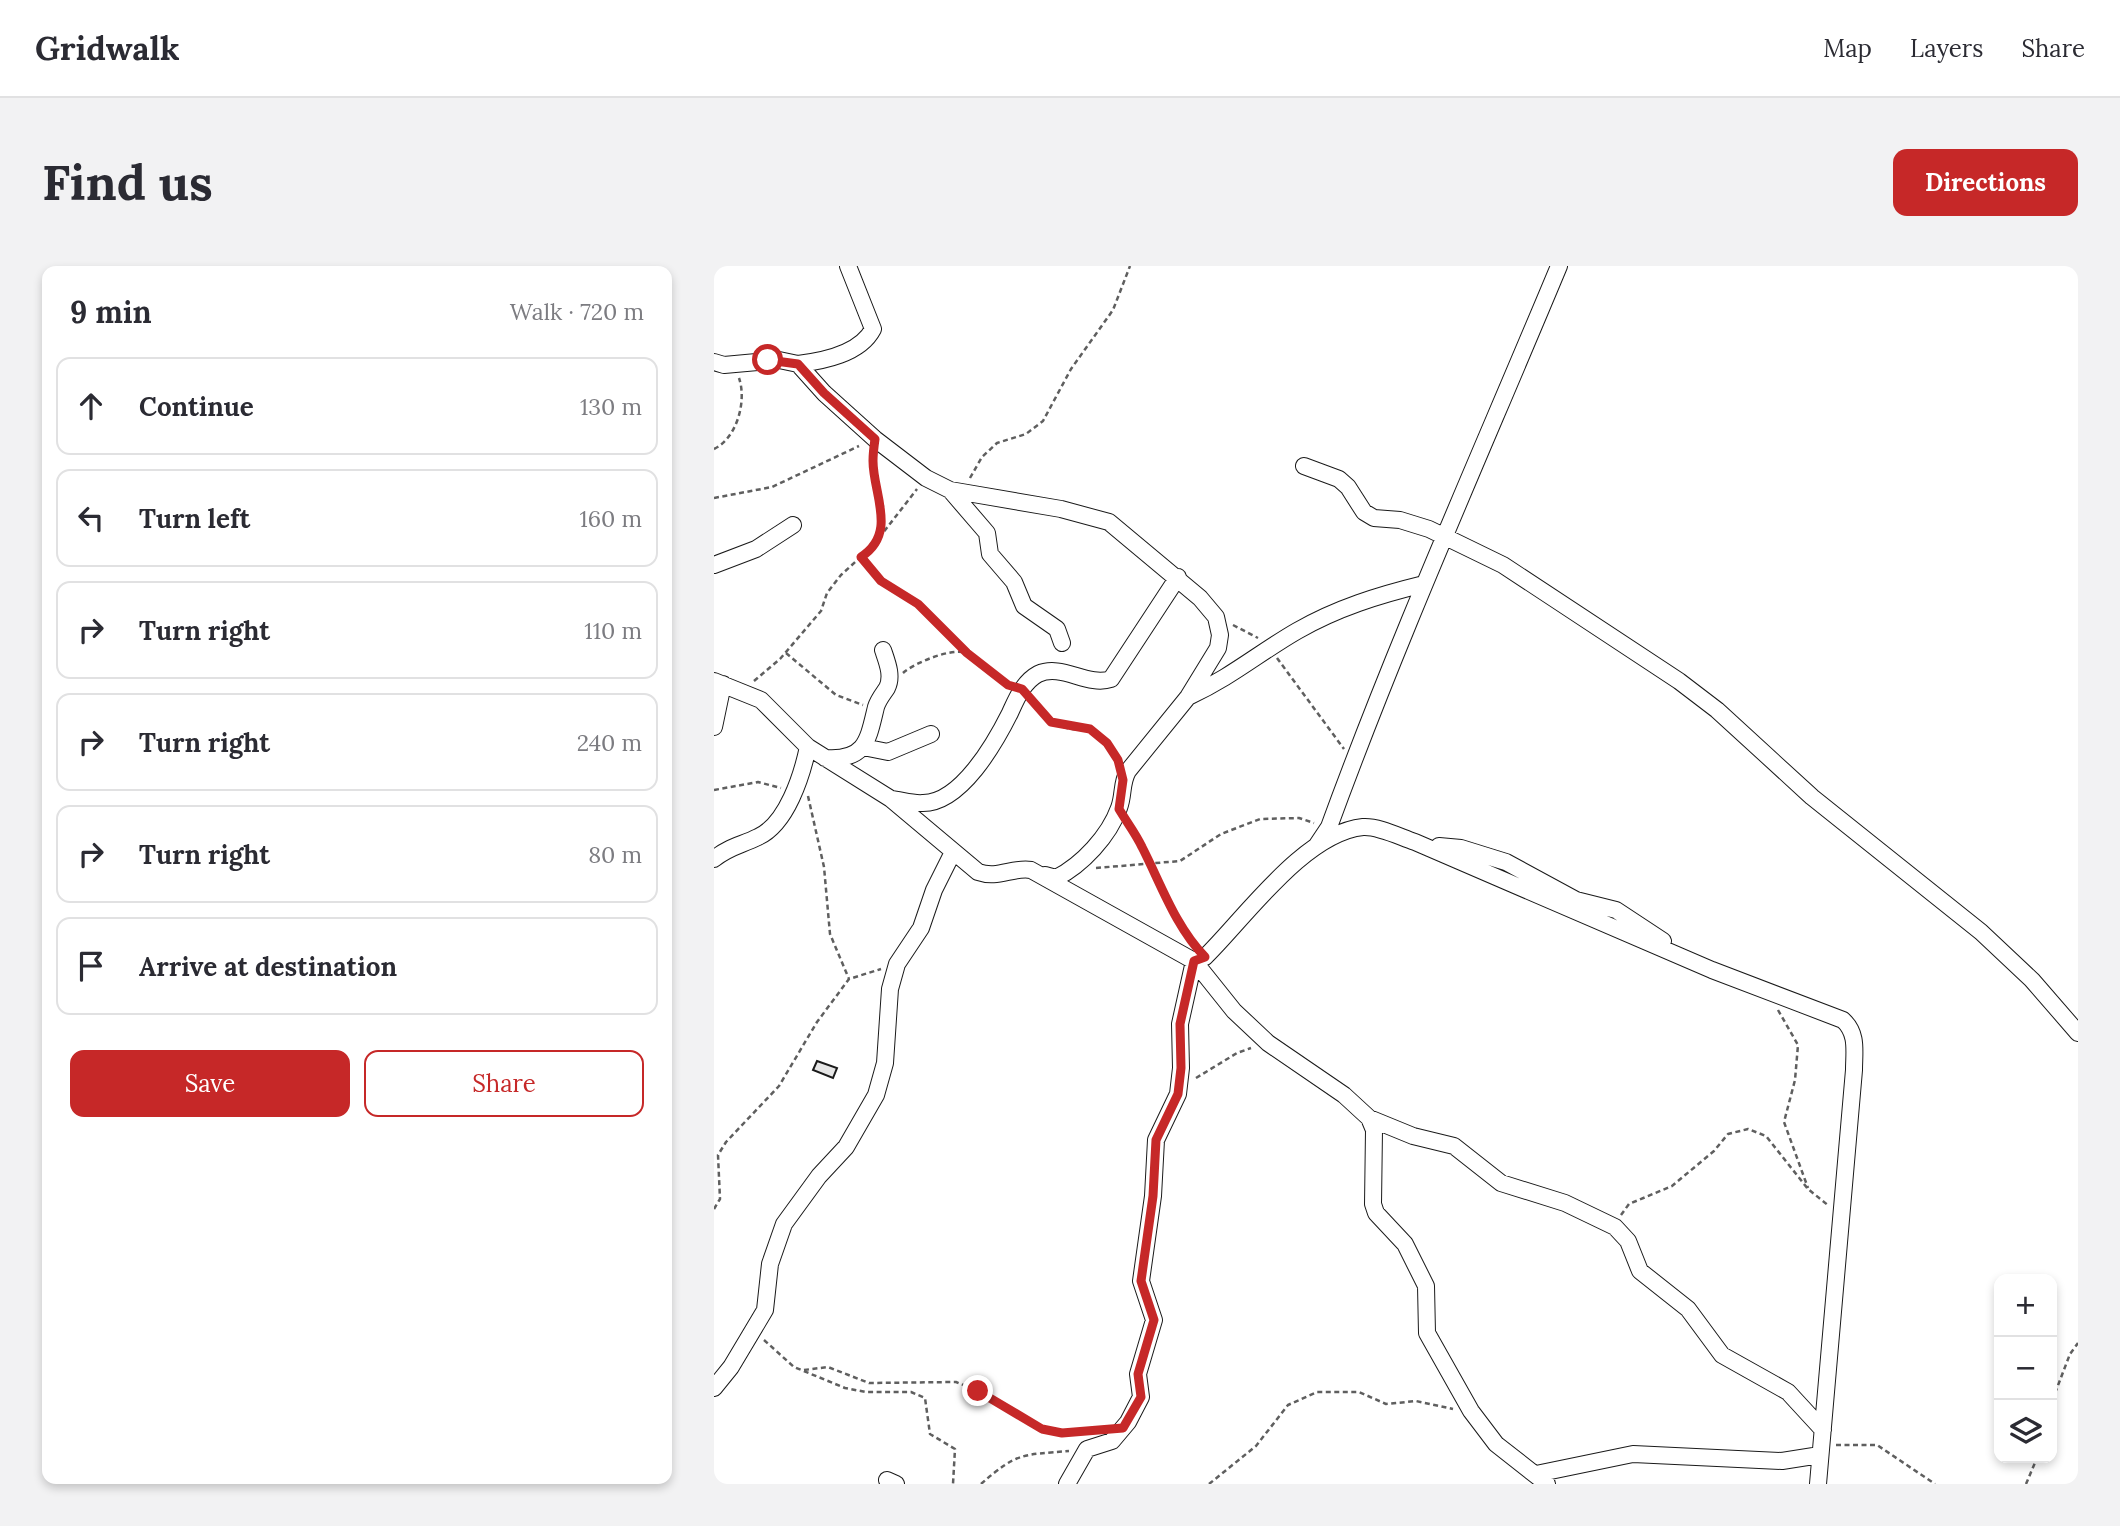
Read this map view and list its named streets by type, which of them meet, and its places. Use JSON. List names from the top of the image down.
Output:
{
  "page": {
    "header": "Gridwalk",
    "nav": ["Map", "Layers", "Share"],
    "buttons": [
      "Directions",
      ["Save", "Share"]
    ],
    "title": "Find us",
    "heading": ["9 min", "Walk · 720 m"],
    "list": [
      ["Continue", "130 m"],
      ["Turn left", "160 m"],
      ["Turn right", "110 m"],
      ["Turn right", "240 m"],
      ["Turn right", "80 m"],
      "Arrive at destination"
    ],
    "map_buttons": ["+", "−"]
  }
}
